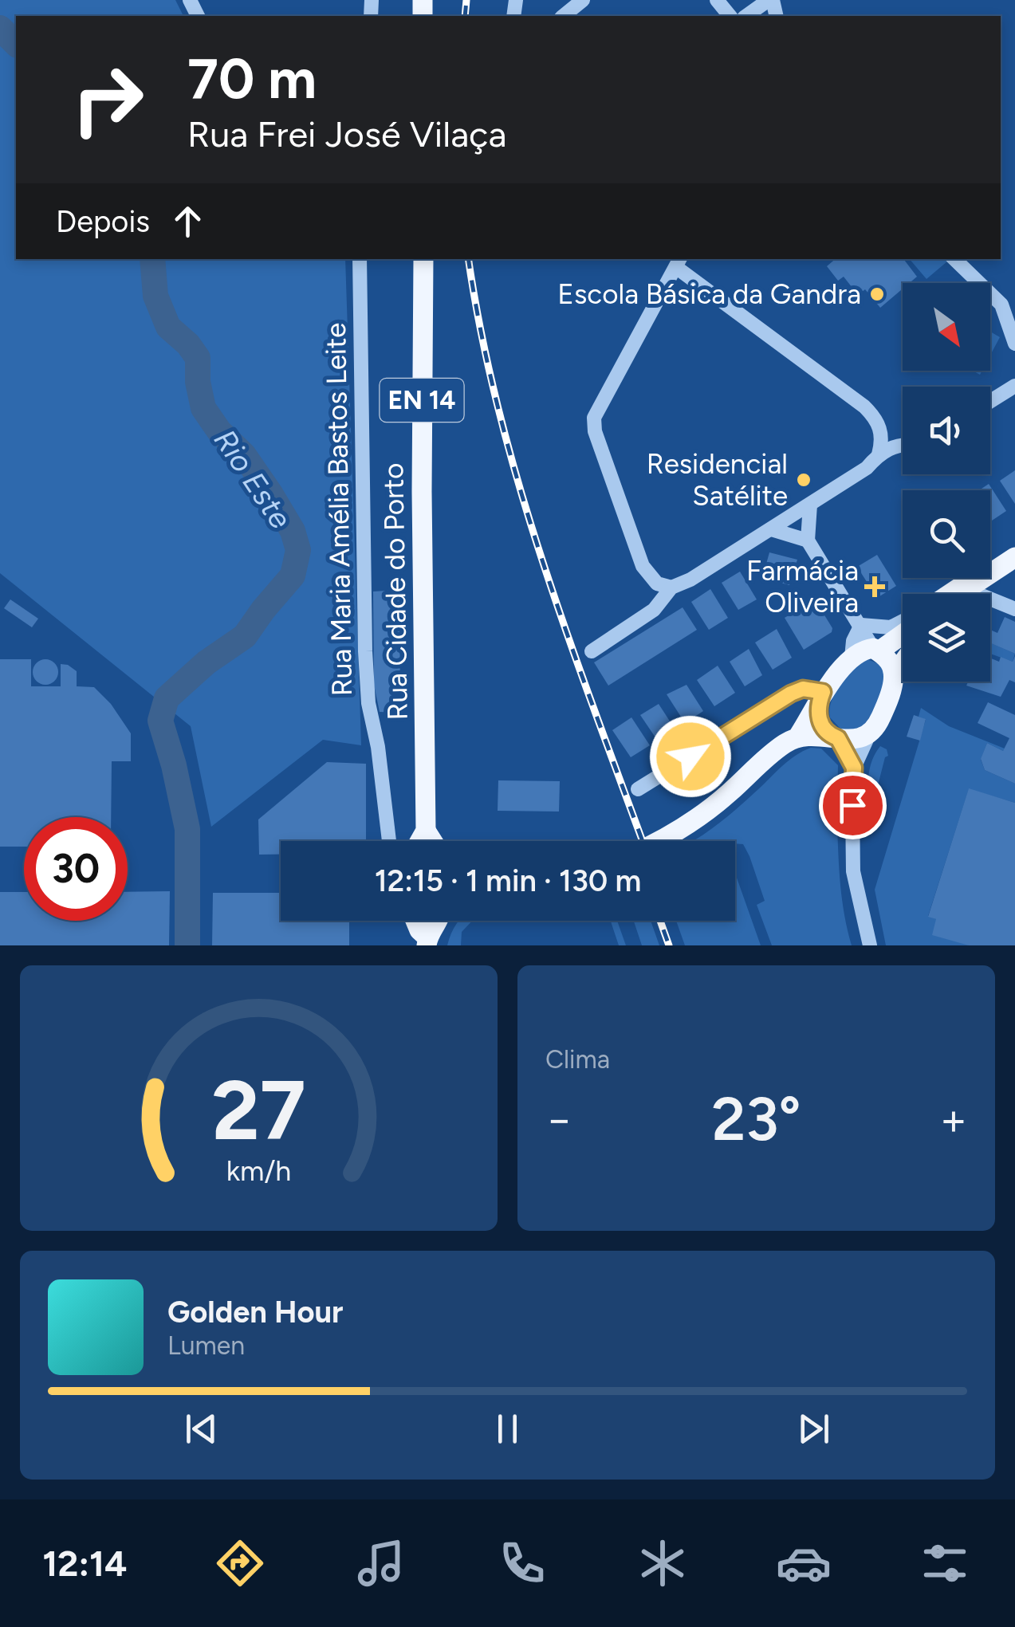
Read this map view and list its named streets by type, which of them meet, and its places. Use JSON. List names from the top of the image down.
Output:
{
  "streets": {
    "main road": ["EN 14", "Rua Cidade do Porto"],
    "street": ["Rua Maria Amélia Bastos Leite"]
  },
  "water": ["Rio Este"],
  "places": {
    "other": ["Escola Básica da Gandra", "Residencial Satélite"],
    "health": ["Farmácia Oliveira"]
  },
  "north": "bottom right",
  "page": {
    "turn": ["70 m", "Rua Frei José Vilaça"],
    "then": "Depois",
    "limit": "30",
    "trip": "12:15 · 1 min · 130 m",
    "tile": "Clima",
    "heat": ["−", "23°", "+"],
    "song": ["Golden Hour", "Lumen"],
    "tabs": "12:14",
    "gauge": ["27", "km/h"]
  }
}
